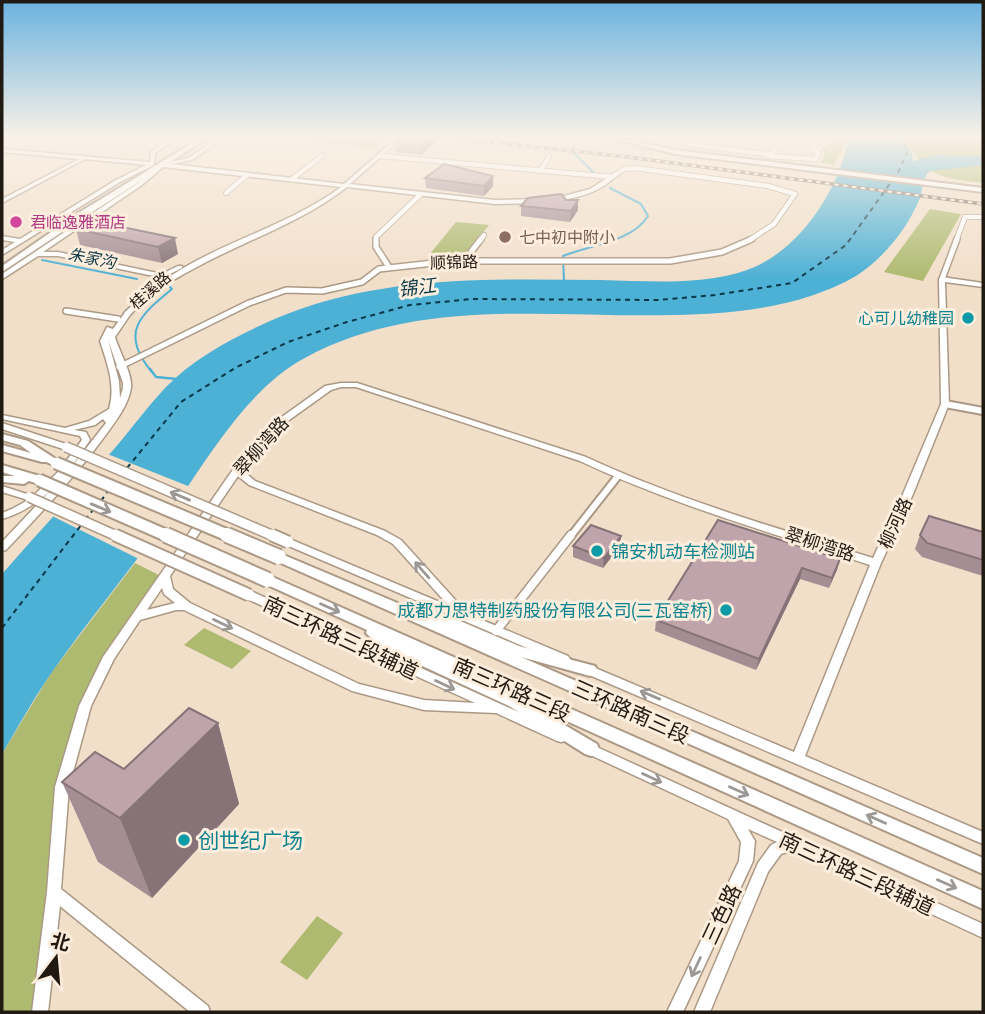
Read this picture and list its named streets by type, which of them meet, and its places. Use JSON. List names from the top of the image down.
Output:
{
  "streets": {
    "highway": ["南三环路三段", "三环路南三段"],
    "street": [
      "顺锦路",
      "桂溪路",
      "翠柳湾路",
      "柳河路",
      "南三环路三段辅道",
      "三色路"
    ]
  },
  "crossings": [
    ["顺锦路", "桂溪路"],
    ["翠柳湾路", "柳河路"],
    ["南三环路三段辅道", "三色路"]
  ],
  "water": ["朱家沟", "锦江"],
  "places": [
    "君临逸雅酒店",
    "七中初中附小",
    "心可儿幼稚园",
    "锦安机动车检测站",
    "成都力思特制药股份有限公司(三瓦窑桥)",
    "创世纪广场"
  ],
  "north": "top"
}
